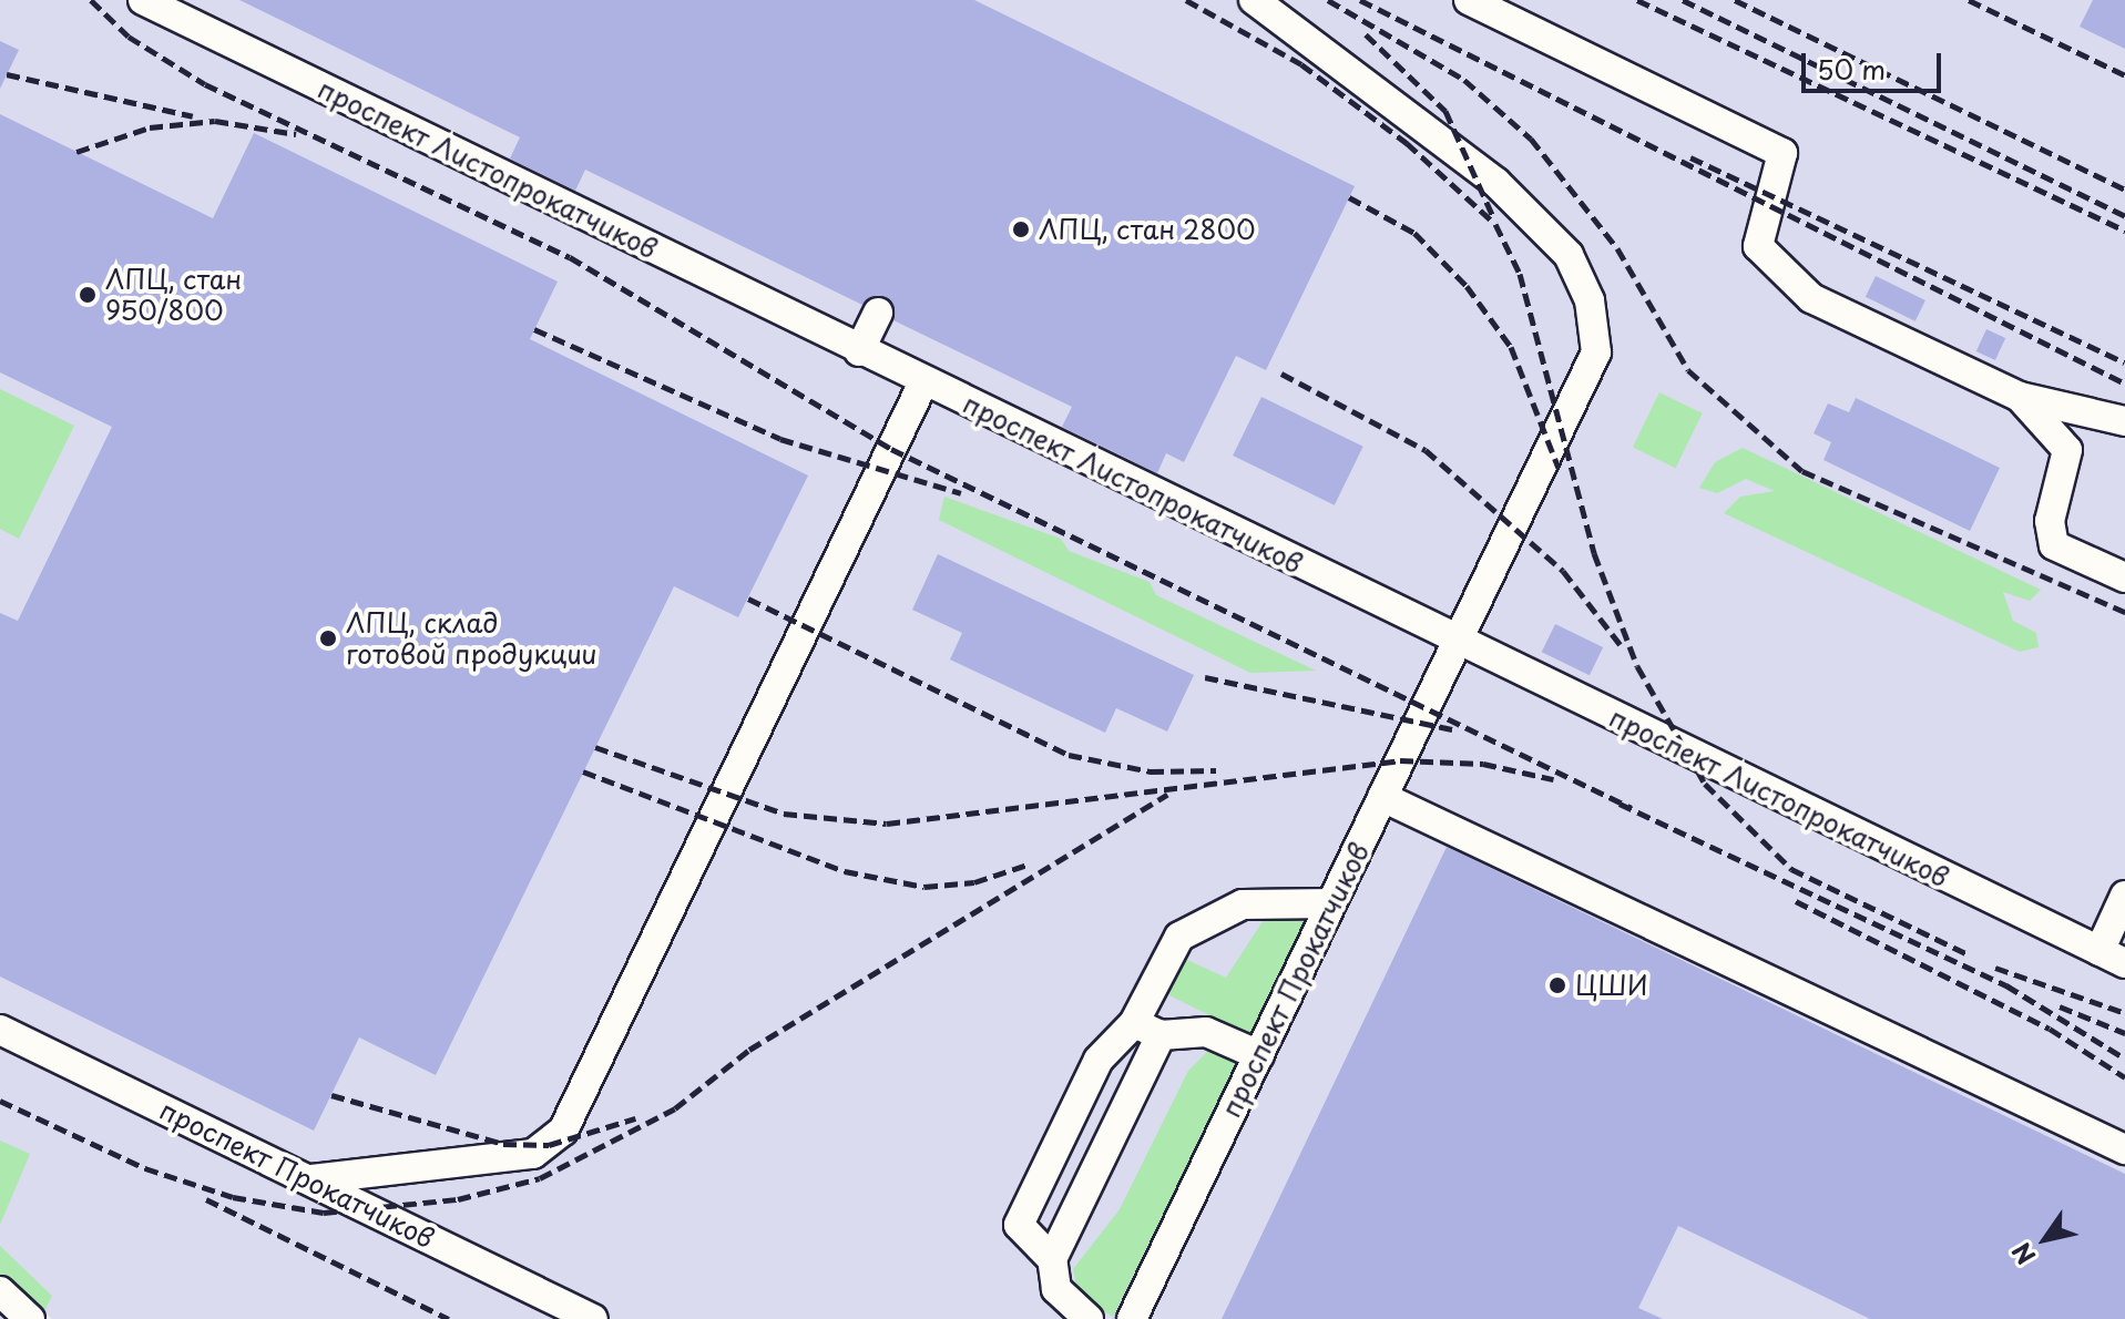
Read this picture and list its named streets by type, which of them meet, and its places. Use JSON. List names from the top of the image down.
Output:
{
  "streets": {
    "street": ["проспект Листопрокатчиков", "проспект Прокатчиков"]
  },
  "crossings": [
    ["проспект Листопрокатчиков", "проспект Прокатчиков"]
  ],
  "places": [
    "ЛПЦ, стан 2800",
    "ЛПЦ, стан 950/800",
    "ЛПЦ, склад готовой продукции",
    "ЦШИ"
  ],
  "scale_bar": "50 m",
  "north": "bottom left"
}
